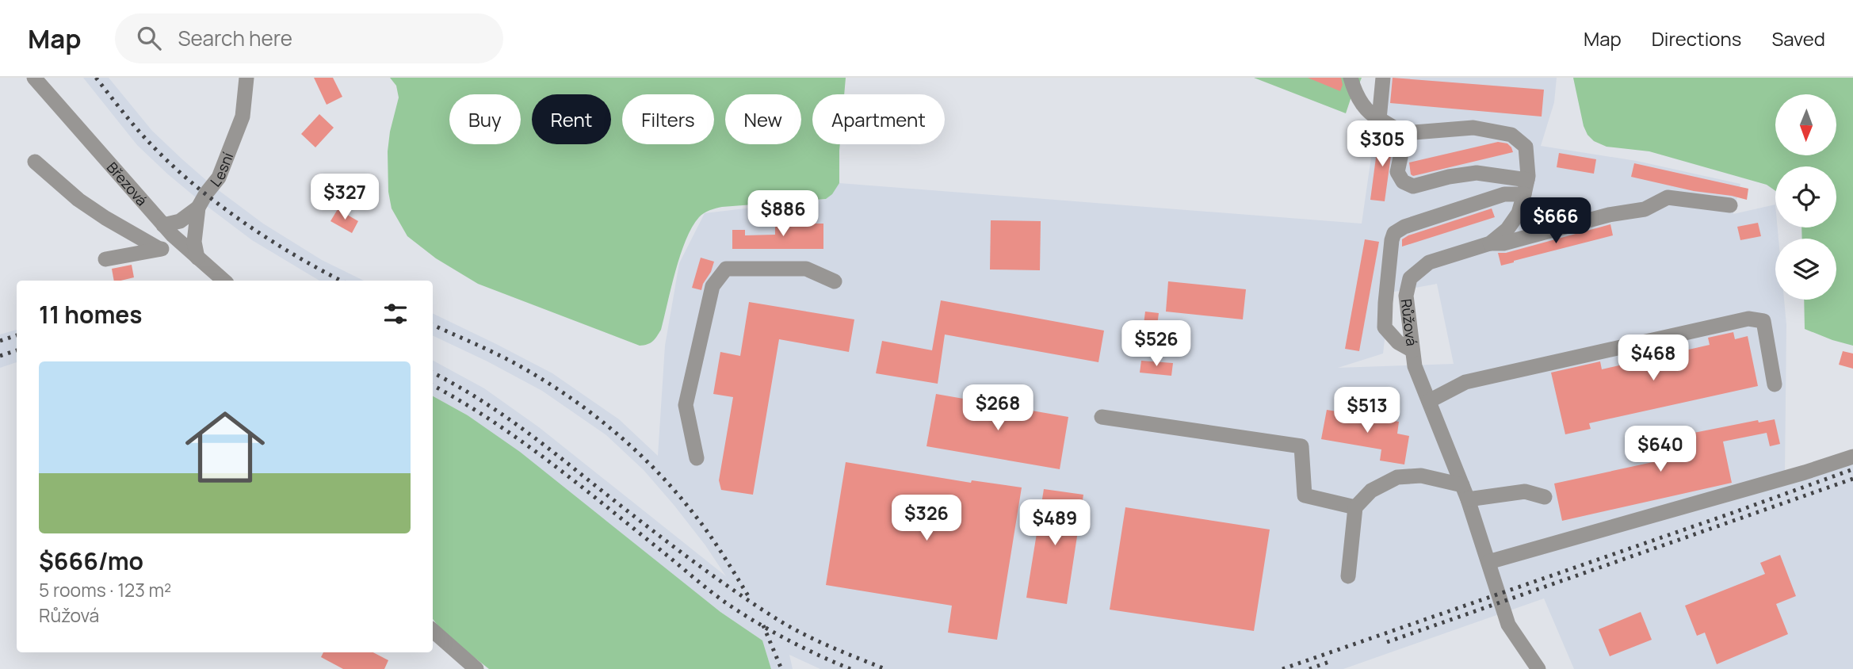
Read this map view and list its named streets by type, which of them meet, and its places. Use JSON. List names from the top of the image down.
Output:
{
  "streets": {
    "street": ["Lesní", "Březová", "Růžová"]
  },
  "crossings": [
    ["Lesní", "Březová"]
  ],
  "north": "bottom",
  "page": {
    "header": "Map",
    "search": "Search here",
    "nav": ["Map", "Directions", "Saved"],
    "chip": [
      "Buy",
      "Rent",
      "Filters",
      "New",
      "Apartment"
    ],
    "price": [
      "$305",
      "$327",
      "$886",
      "$666",
      "$526",
      "$468",
      "$268",
      "$513",
      "$640",
      "$326",
      "$489"
    ],
    "heading": "11 homes",
    "list": [
      {
        "name": "$666/mo",
        "note": "5 rooms · 123 m² · Růžová"
      }
    ]
  }
}
